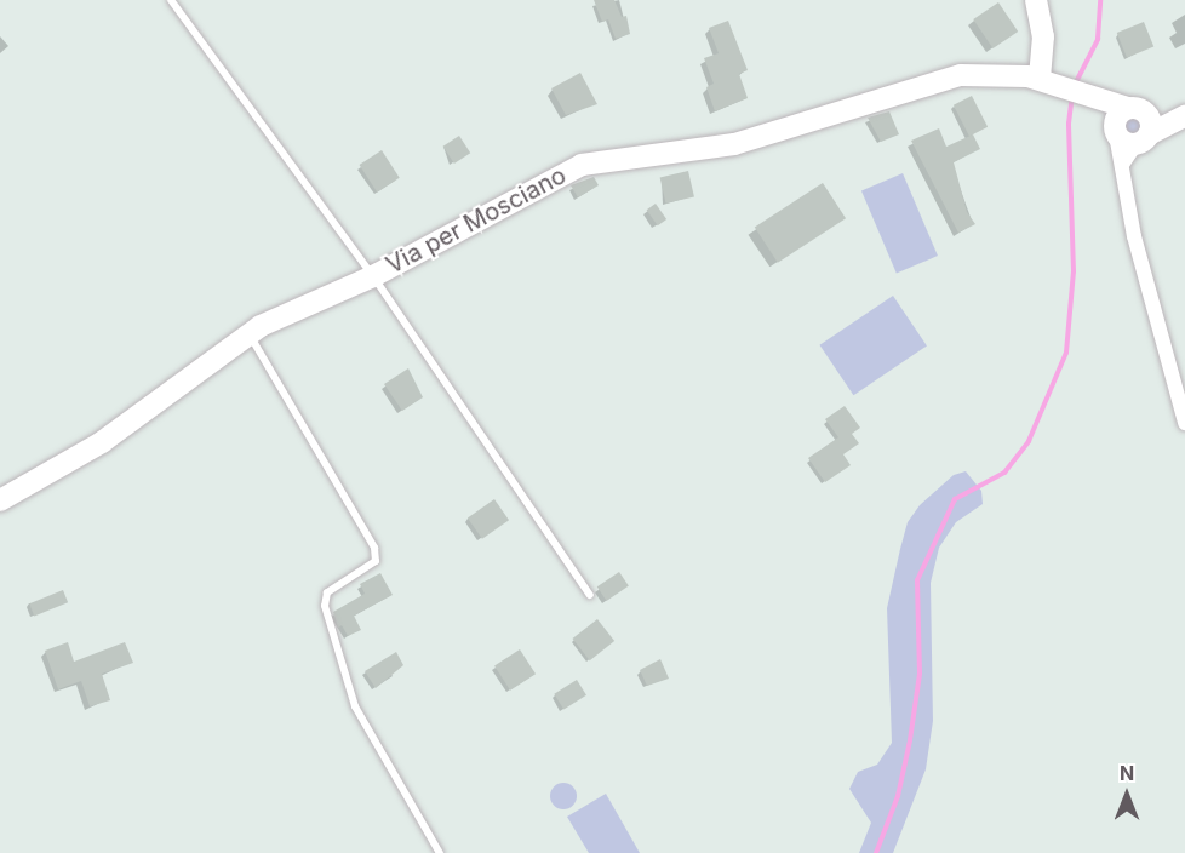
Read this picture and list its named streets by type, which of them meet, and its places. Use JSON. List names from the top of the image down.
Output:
{
  "streets": {
    "main road": ["Via per Mosciano"]
  },
  "north": "top"
}
